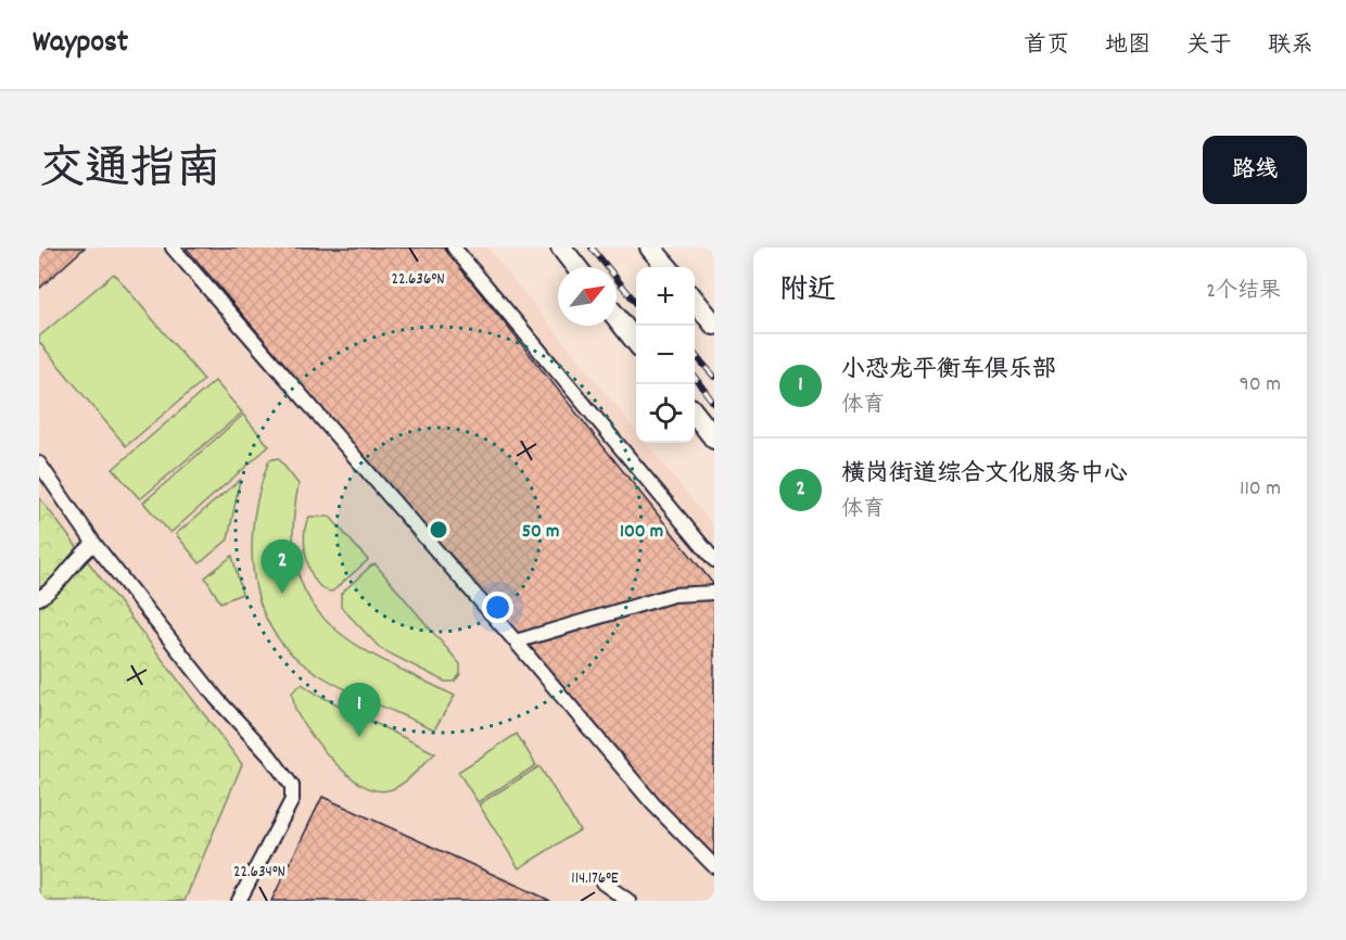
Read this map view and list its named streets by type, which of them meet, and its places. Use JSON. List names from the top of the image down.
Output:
{
  "north": "top right",
  "page": {
    "header": "Waypost",
    "nav": [
      "首页",
      "地图",
      "关于",
      "联系"
    ],
    "title": "交通指南",
    "buttons": "路线",
    "heading": ["附近", "2个结果"],
    "map_buttons": ["+", "−"],
    "list": [
      {
        "mark": "1",
        "name": "小恐龙平衡车俱乐部",
        "note": "体育",
        "value": "90 m"
      },
      {
        "mark": "2",
        "name": "横岗街道综合文化服务中心",
        "note": "体育",
        "value": "110 m"
      }
    ],
    "pins": ["2", "1"]
  },
  "coordinates": ["22.636°N", "22.634°N", "114.176°E"],
  "rings": ["50 m", "100 m"]
}
